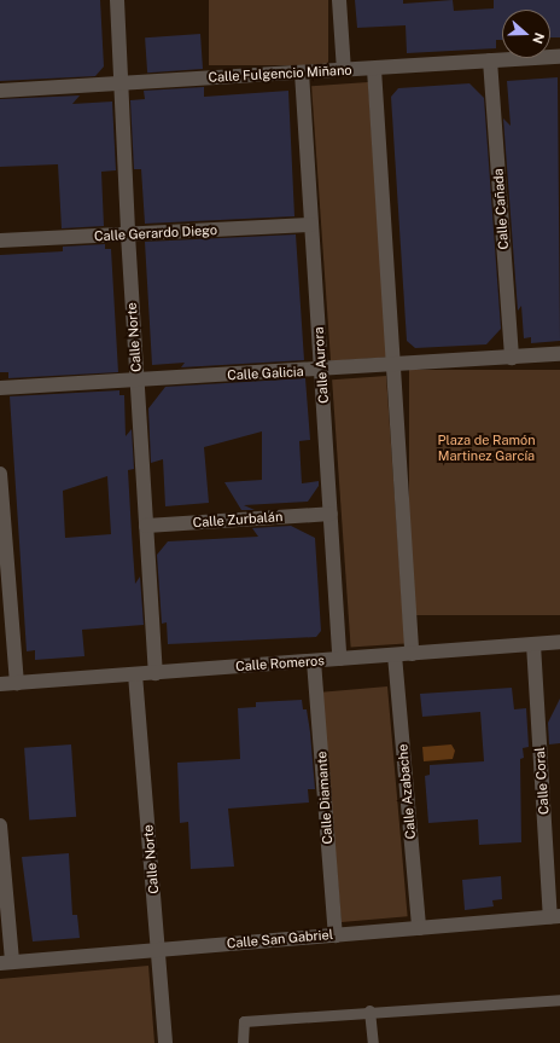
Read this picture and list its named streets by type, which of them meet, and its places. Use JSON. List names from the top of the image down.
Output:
{
  "streets": {
    "street": [
      "Calle Fulgencio Miñano",
      "Calle Cañada",
      "Calle Gerardo Diego",
      "Calle Norte",
      "Calle Aurora",
      "Calle Galicia",
      "Calle Zurbalán",
      "Calle Romeros",
      "Calle Coral",
      "Calle Azabache",
      "Calle Diamante",
      "Calle San Gabriel"
    ]
  },
  "crossings": [
    ["Calle Fulgencio Miñano", "Calle Cañada"],
    ["Calle Fulgencio Miñano", "Calle Norte"],
    ["Calle Fulgencio Miñano", "Calle Aurora"],
    ["Calle Cañada", "Calle Galicia"],
    ["Calle Gerardo Diego", "Calle Norte"],
    ["Calle Gerardo Diego", "Calle Aurora"],
    ["Calle Norte", "Calle Galicia"],
    ["Calle Norte", "Calle Zurbalán"],
    ["Calle Norte", "Calle Romeros"],
    ["Calle Norte", "Calle San Gabriel"],
    ["Calle Aurora", "Calle Galicia"],
    ["Calle Aurora", "Calle Zurbalán"],
    ["Calle Aurora", "Calle Romeros"],
    ["Calle Romeros", "Calle Coral"],
    ["Calle Romeros", "Calle Azabache"],
    ["Calle Romeros", "Calle Diamante"],
    ["Calle Coral", "Calle San Gabriel"],
    ["Calle Azabache", "Calle San Gabriel"],
    ["Calle Diamante", "Calle San Gabriel"]
  ],
  "parks": ["Plaza de Ramón Martinez García"],
  "north": "right"
}
